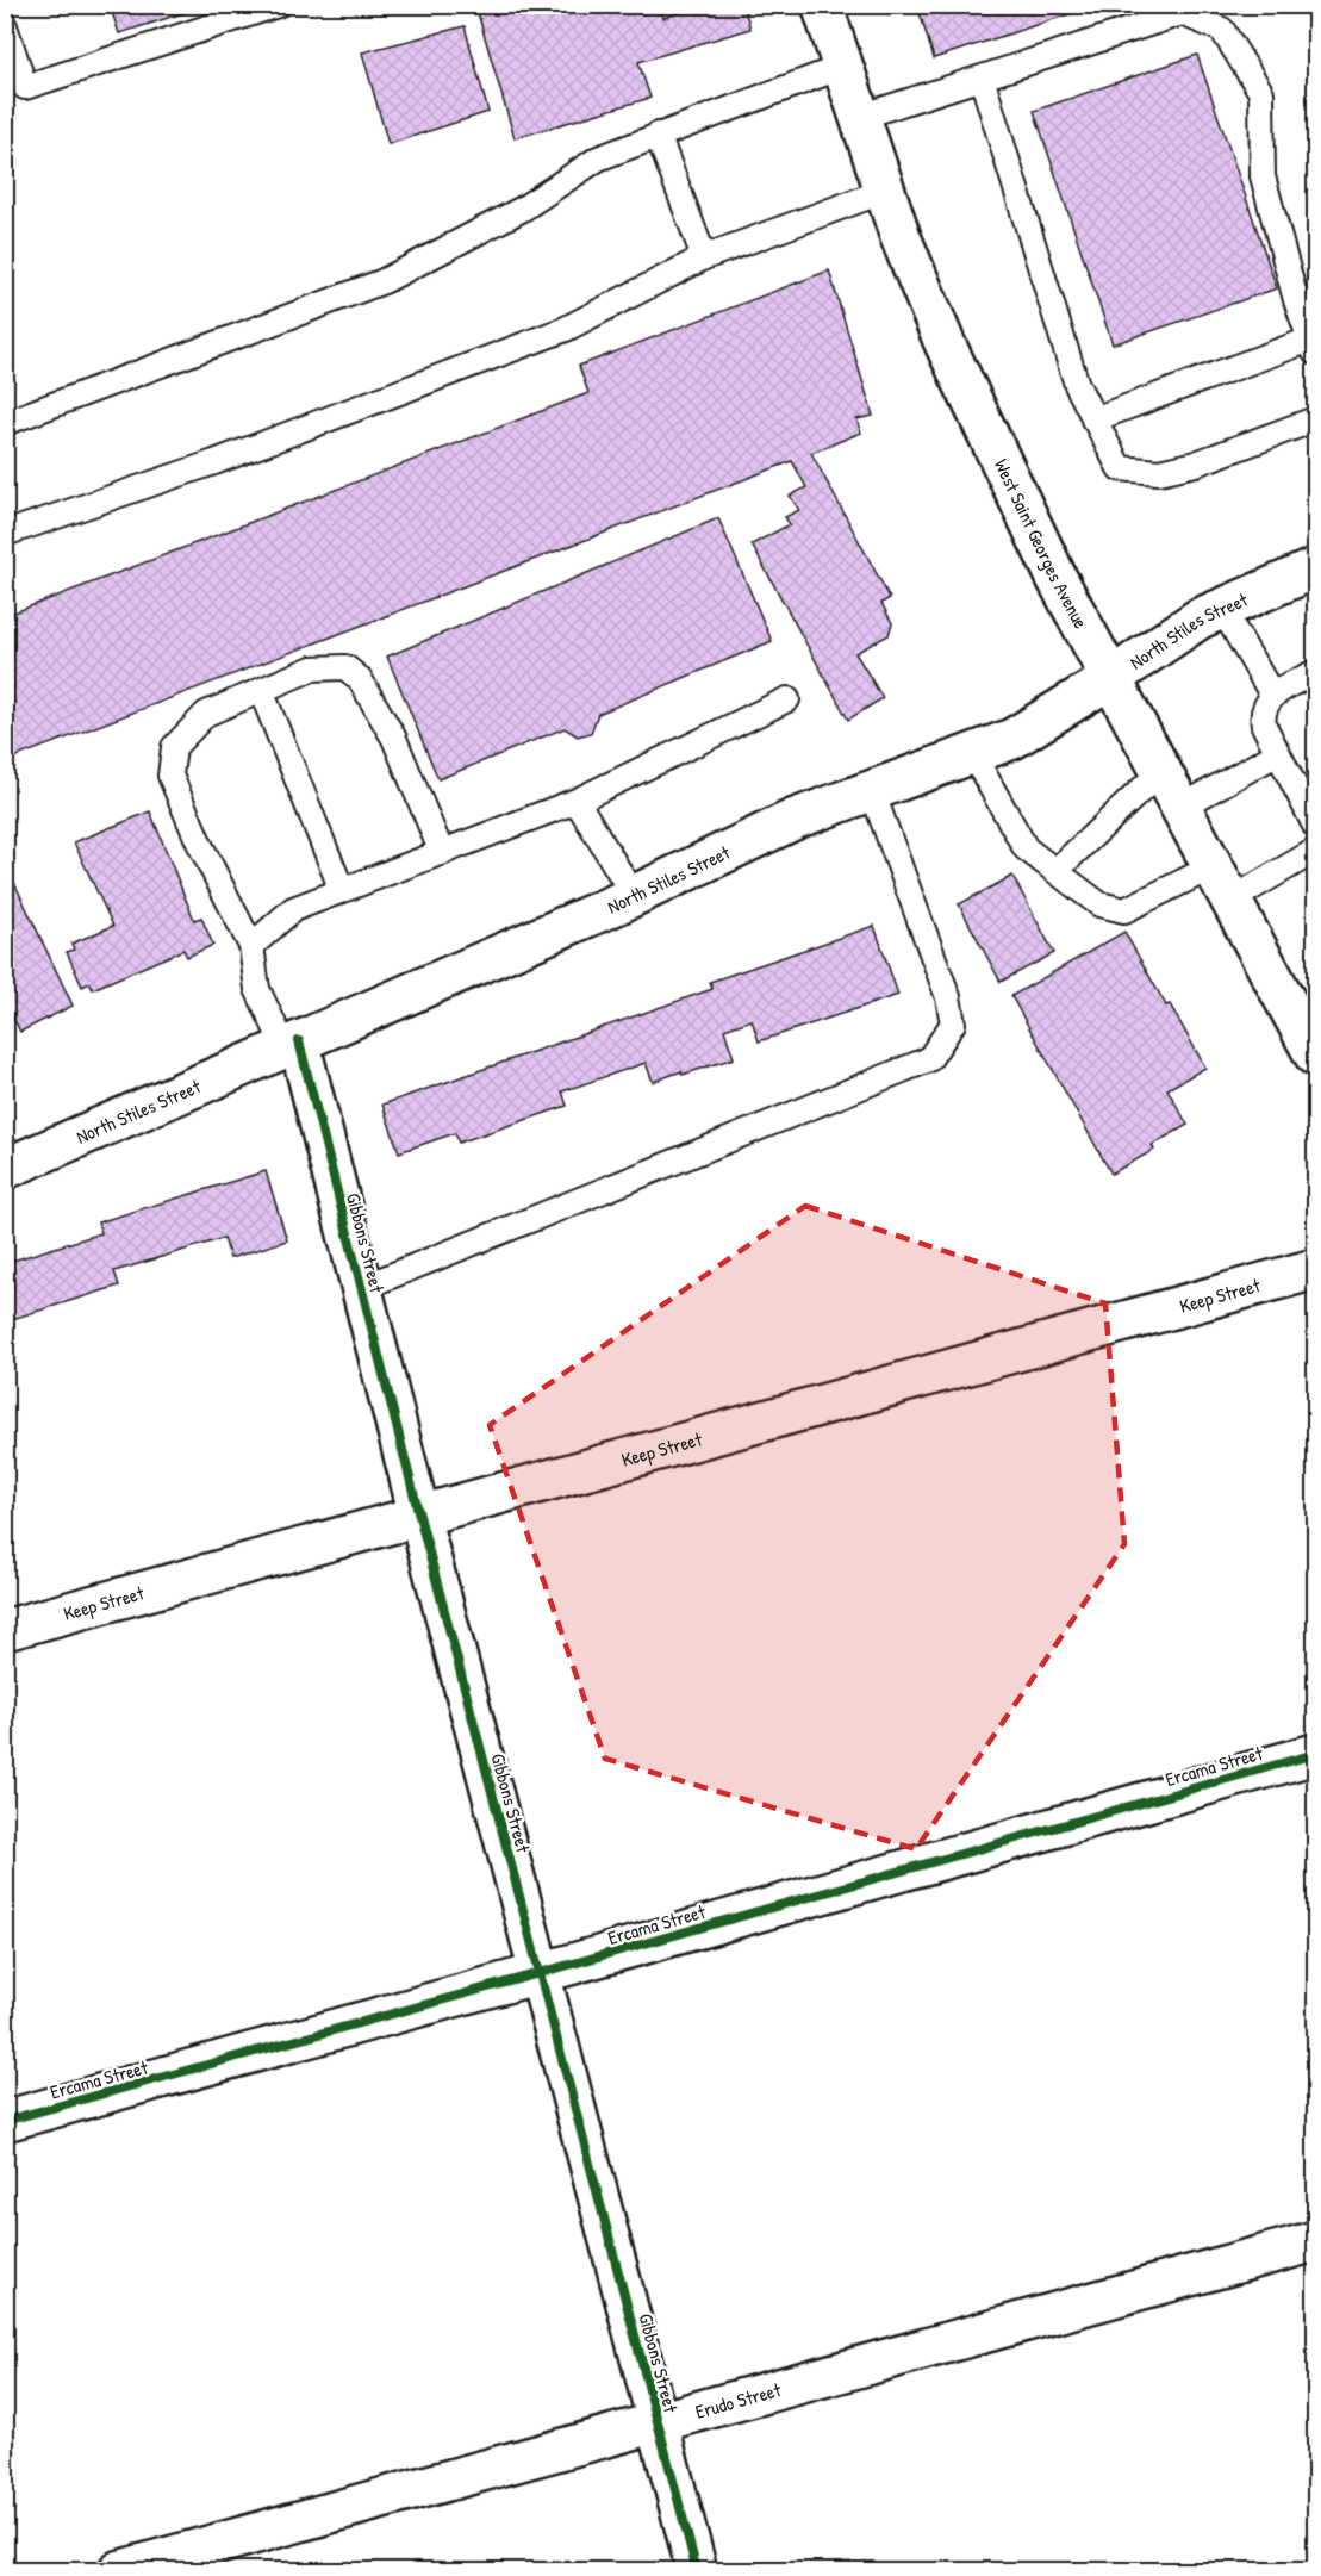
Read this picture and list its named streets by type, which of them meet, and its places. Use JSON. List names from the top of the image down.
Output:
{
  "streets": {
    "street": [
      "West Saint Georges Avenue",
      "North Stiles Street",
      "Gibbons Street",
      "Keep Street",
      "Ercama Street",
      "Erudo Street"
    ]
  },
  "crossings": [
    ["West Saint Georges Avenue", "North Stiles Street"],
    ["North Stiles Street", "Gibbons Street"],
    ["Gibbons Street", "Keep Street"],
    ["Gibbons Street", "Ercama Street"],
    ["Gibbons Street", "Erudo Street"]
  ]
}
